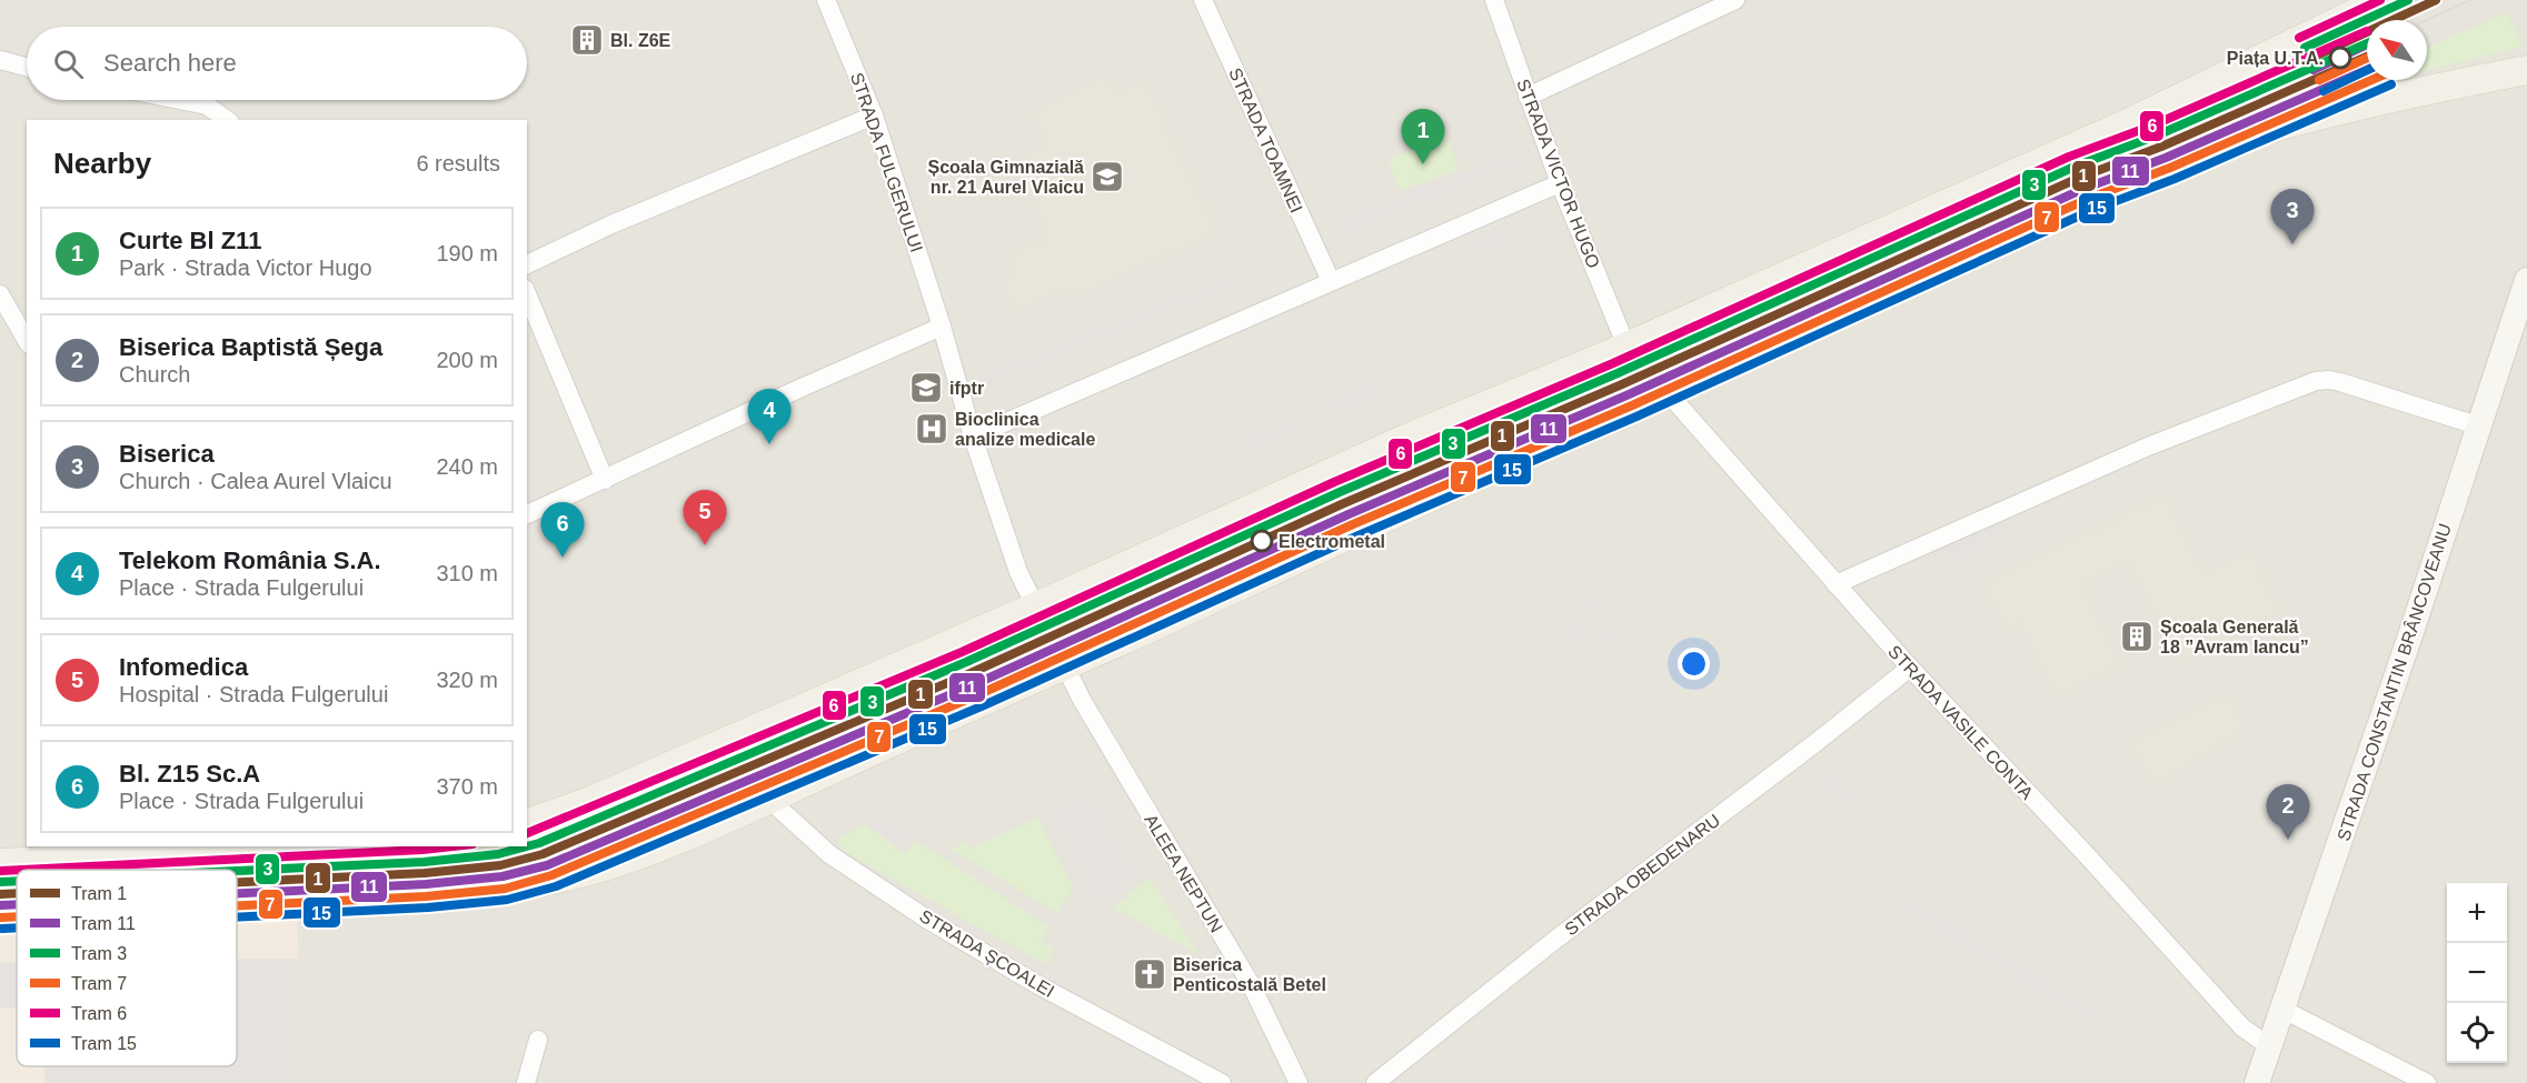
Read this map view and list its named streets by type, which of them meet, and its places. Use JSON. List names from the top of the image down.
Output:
{
  "streets": {
    "street": [
      "STRADA TOAMNEI",
      "STRADA FULGERULUI",
      "STRADA VICTOR HUGO",
      "STRADA CONSTANTIN BRÂNCOVEANU",
      "STRADA VASILE CONTA",
      "ALEEA NEPTUN",
      "STRADA OBEDENARU",
      "STRADA ȘCOALEI"
    ]
  },
  "crossings": [
    ["STRADA FULGERULUI", "ALEEA NEPTUN"],
    ["STRADA CONSTANTIN BRÂNCOVEANU", "STRADA VASILE CONTA"],
    ["STRADA VASILE CONTA", "STRADA OBEDENARU"]
  ],
  "places": {
    "building": ["Bl. Z6E", "Școala Generală 18 ”Avram Iancu”"],
    "other": ["Piața U.T.A.", "Electrometal"],
    "school or university": ["Școala Gimnazială nr. 21 Aurel Vlaicu", "ifptr"],
    "hospital": ["Bioclinica analize medicale"],
    "church": ["Biserica Penticostală Betel"]
  },
  "lines": [
    "tram line 1",
    "tram line 3",
    "tram line 6",
    "tram line 11",
    "tram line 7",
    "tram line 15"
  ],
  "legend": [
    "Tram 1",
    "Tram 11",
    "Tram 3",
    "Tram 7",
    "Tram 6",
    "Tram 15"
  ],
  "north": "top left",
  "page": {
    "search": "Search here",
    "pins": [
      "1",
      "3",
      "4",
      "5",
      "6",
      "2"
    ],
    "heading": ["Nearby", "6 results"],
    "list": [
      {
        "mark": "1",
        "name": "Curte Bl Z11",
        "note": "Park · Strada Victor Hugo",
        "value": "190 m"
      },
      {
        "mark": "2",
        "name": "Biserica Baptistă Șega",
        "note": "Church",
        "value": "200 m"
      },
      {
        "mark": "3",
        "name": "Biserica",
        "note": "Church · Calea Aurel Vlaicu",
        "value": "240 m"
      },
      {
        "mark": "4",
        "name": "Telekom România S.A.",
        "note": "Place · Strada Fulgerului",
        "value": "310 m"
      },
      {
        "mark": "5",
        "name": "Infomedica",
        "note": "Hospital · Strada Fulgerului",
        "value": "320 m"
      },
      {
        "mark": "6",
        "name": "Bl. Z15 Sc.A",
        "note": "Place · Strada Fulgerului",
        "value": "370 m"
      }
    ],
    "map_buttons": ["+", "−"]
  }
}
